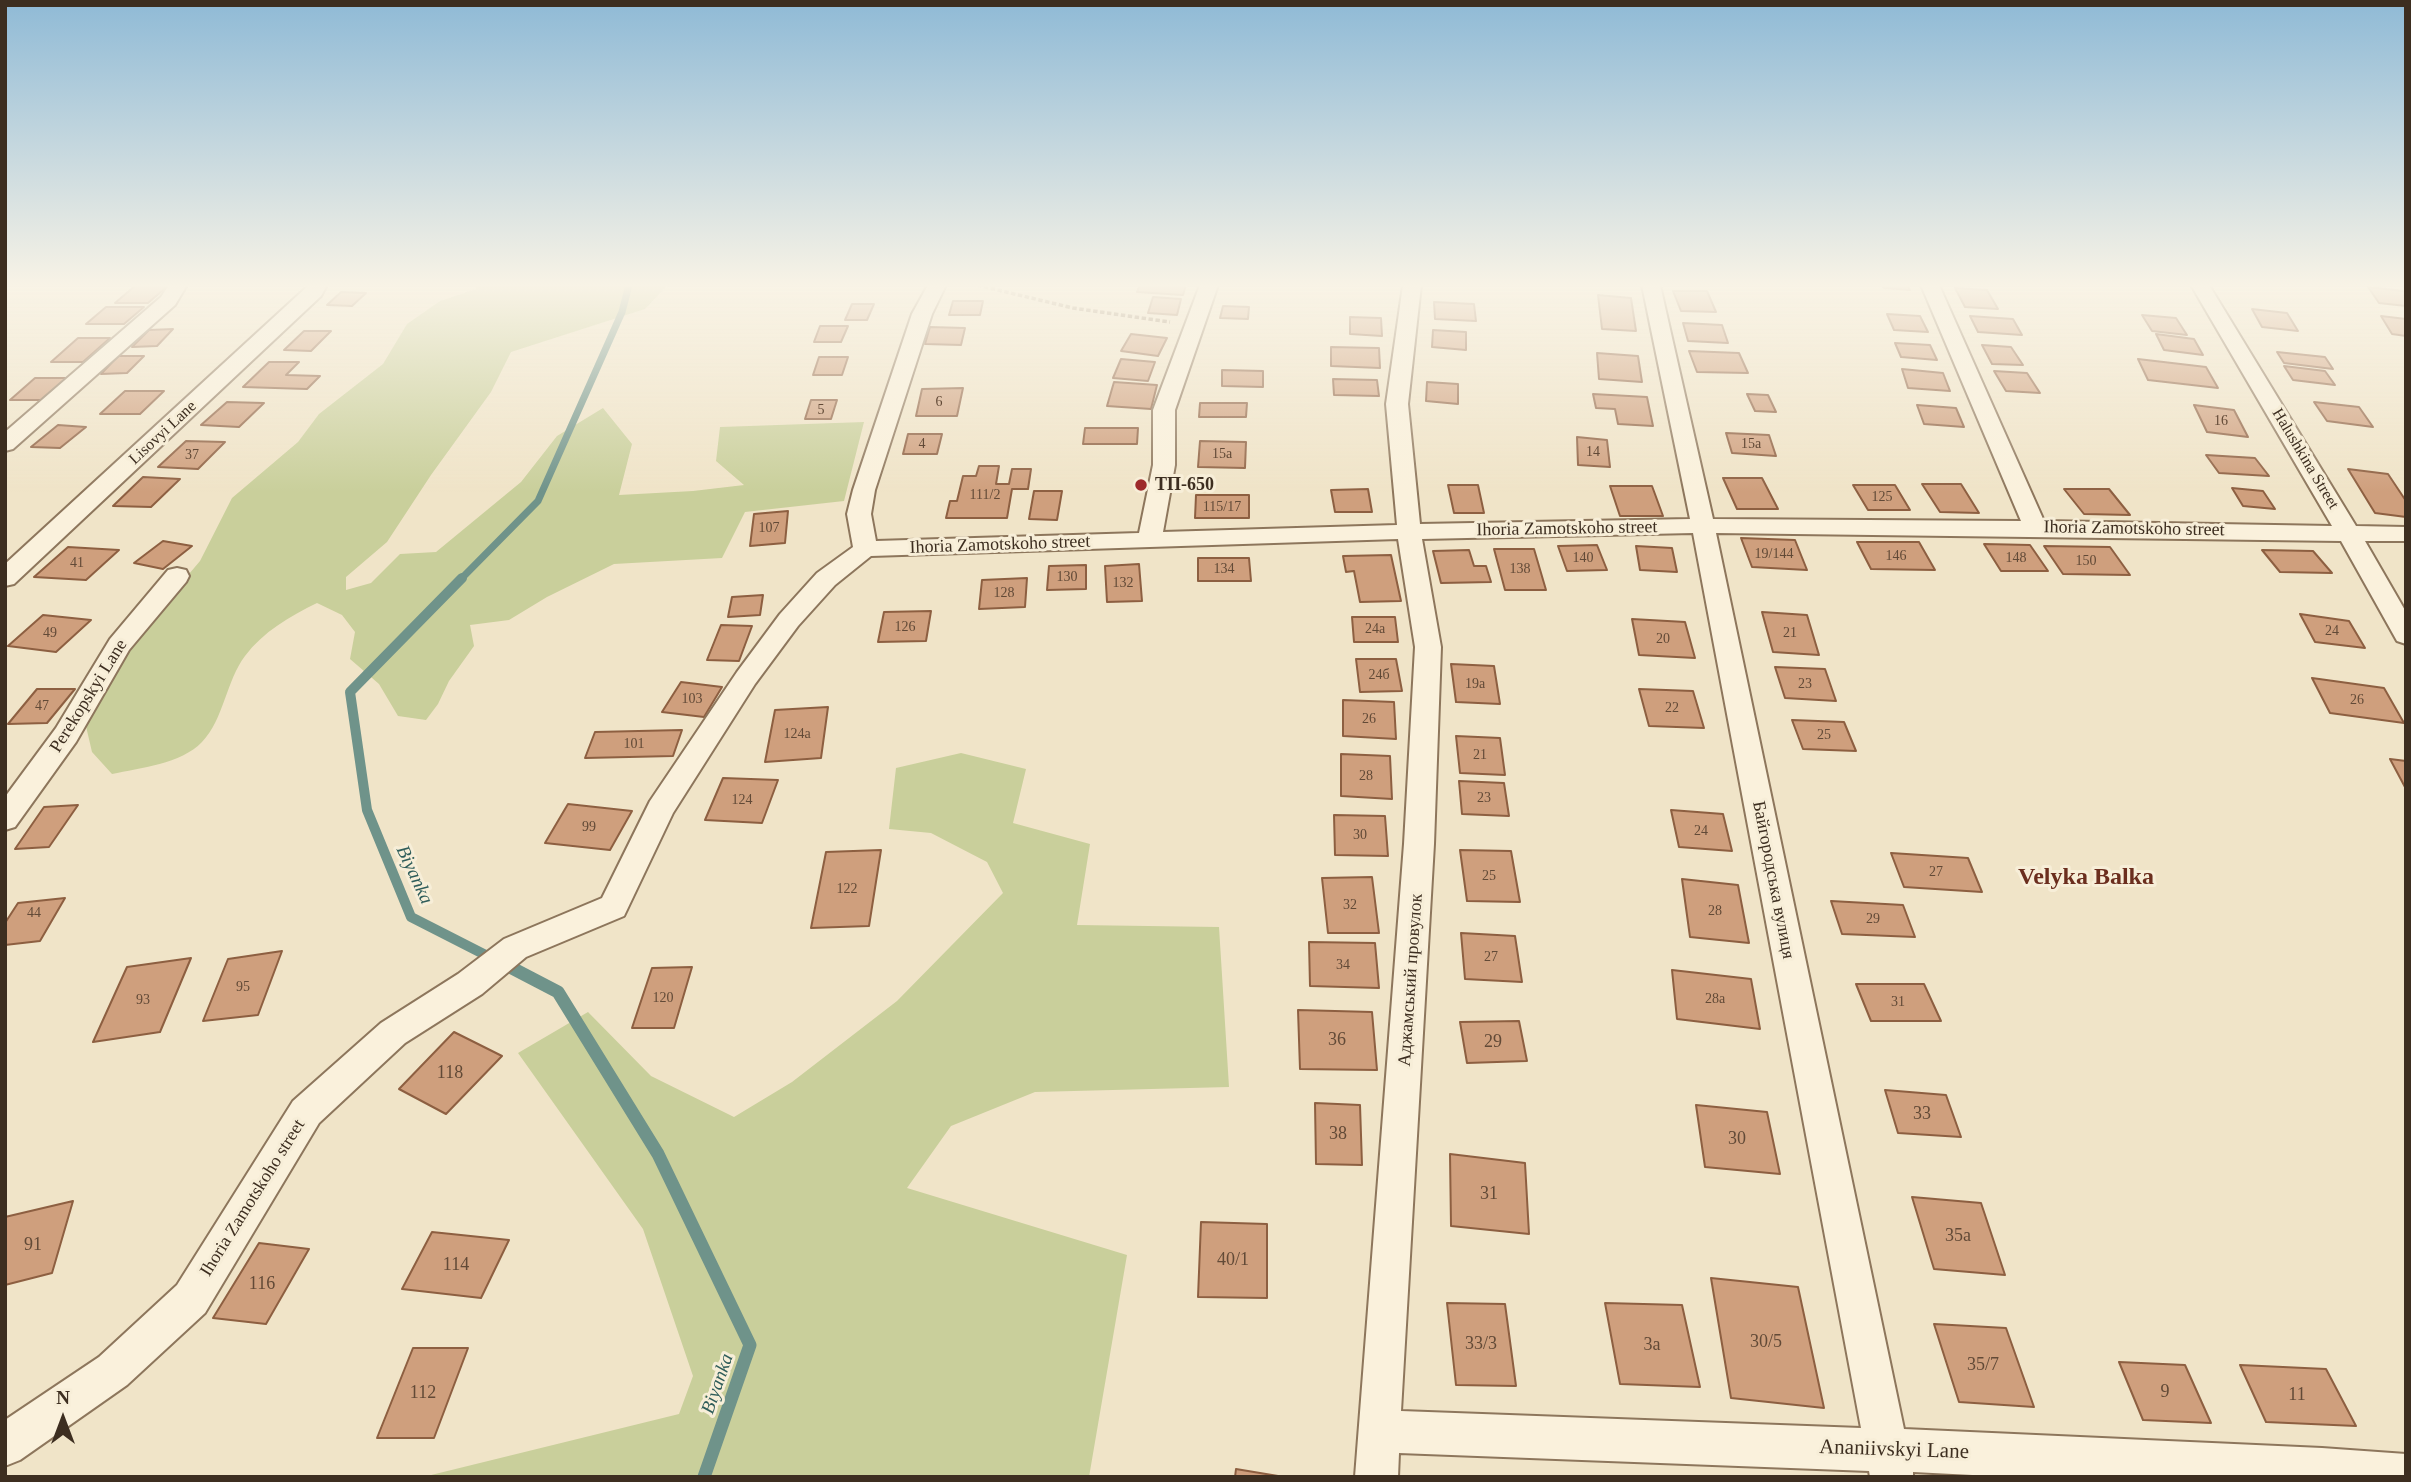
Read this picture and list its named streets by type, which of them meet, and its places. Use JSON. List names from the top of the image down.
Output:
{
  "streets": {
    "street": [
      "Lisovyi Lane",
      "Halushkina Street",
      "Ihoria Zamotskoho street",
      "Perekopskyi Lane",
      "Байгородська вулиця",
      "Аджамський провулок",
      "Ananiivskyi Lane"
    ]
  },
  "crossings": [
    ["Halushkina Street", "Ihoria Zamotskoho street"],
    ["Ihoria Zamotskoho street", "Байгородська вулиця"],
    ["Ihoria Zamotskoho street", "Аджамський провулок"],
    ["Байгородська вулиця", "Ananiivskyi Lane"],
    ["Аджамський провулок", "Ananiivskyi Lane"]
  ],
  "districts": ["Velyka Balka"],
  "water": ["Biyanka"],
  "places": ["ТП-650"],
  "house_numbers": [
    "6",
    "5",
    "16",
    "4",
    "15а",
    "14",
    "15а",
    "37",
    "111/2",
    "125",
    "115/17",
    "107",
    "19/144",
    "146",
    "140",
    "148",
    "150",
    "41",
    "134",
    "138",
    "130",
    "132",
    "128",
    "126",
    "24а",
    "24",
    "49",
    "21",
    "20",
    "24б",
    "19а",
    "23",
    "103",
    "26",
    "47",
    "22",
    "26",
    "124а",
    "25",
    "101",
    "21",
    "28",
    "23",
    "124",
    "99",
    "24",
    "30",
    "27",
    "25",
    "122",
    "32",
    "28",
    "44",
    "29",
    "27",
    "34",
    "95",
    "120",
    "28а",
    "93",
    "31",
    "36",
    "29",
    "118",
    "33",
    "38",
    "30",
    "31",
    "35а",
    "91",
    "40/1",
    "114",
    "116",
    "30/5",
    "33/3",
    "3а",
    "35/7",
    "9",
    "112",
    "11"
  ],
  "north": "top"
}
